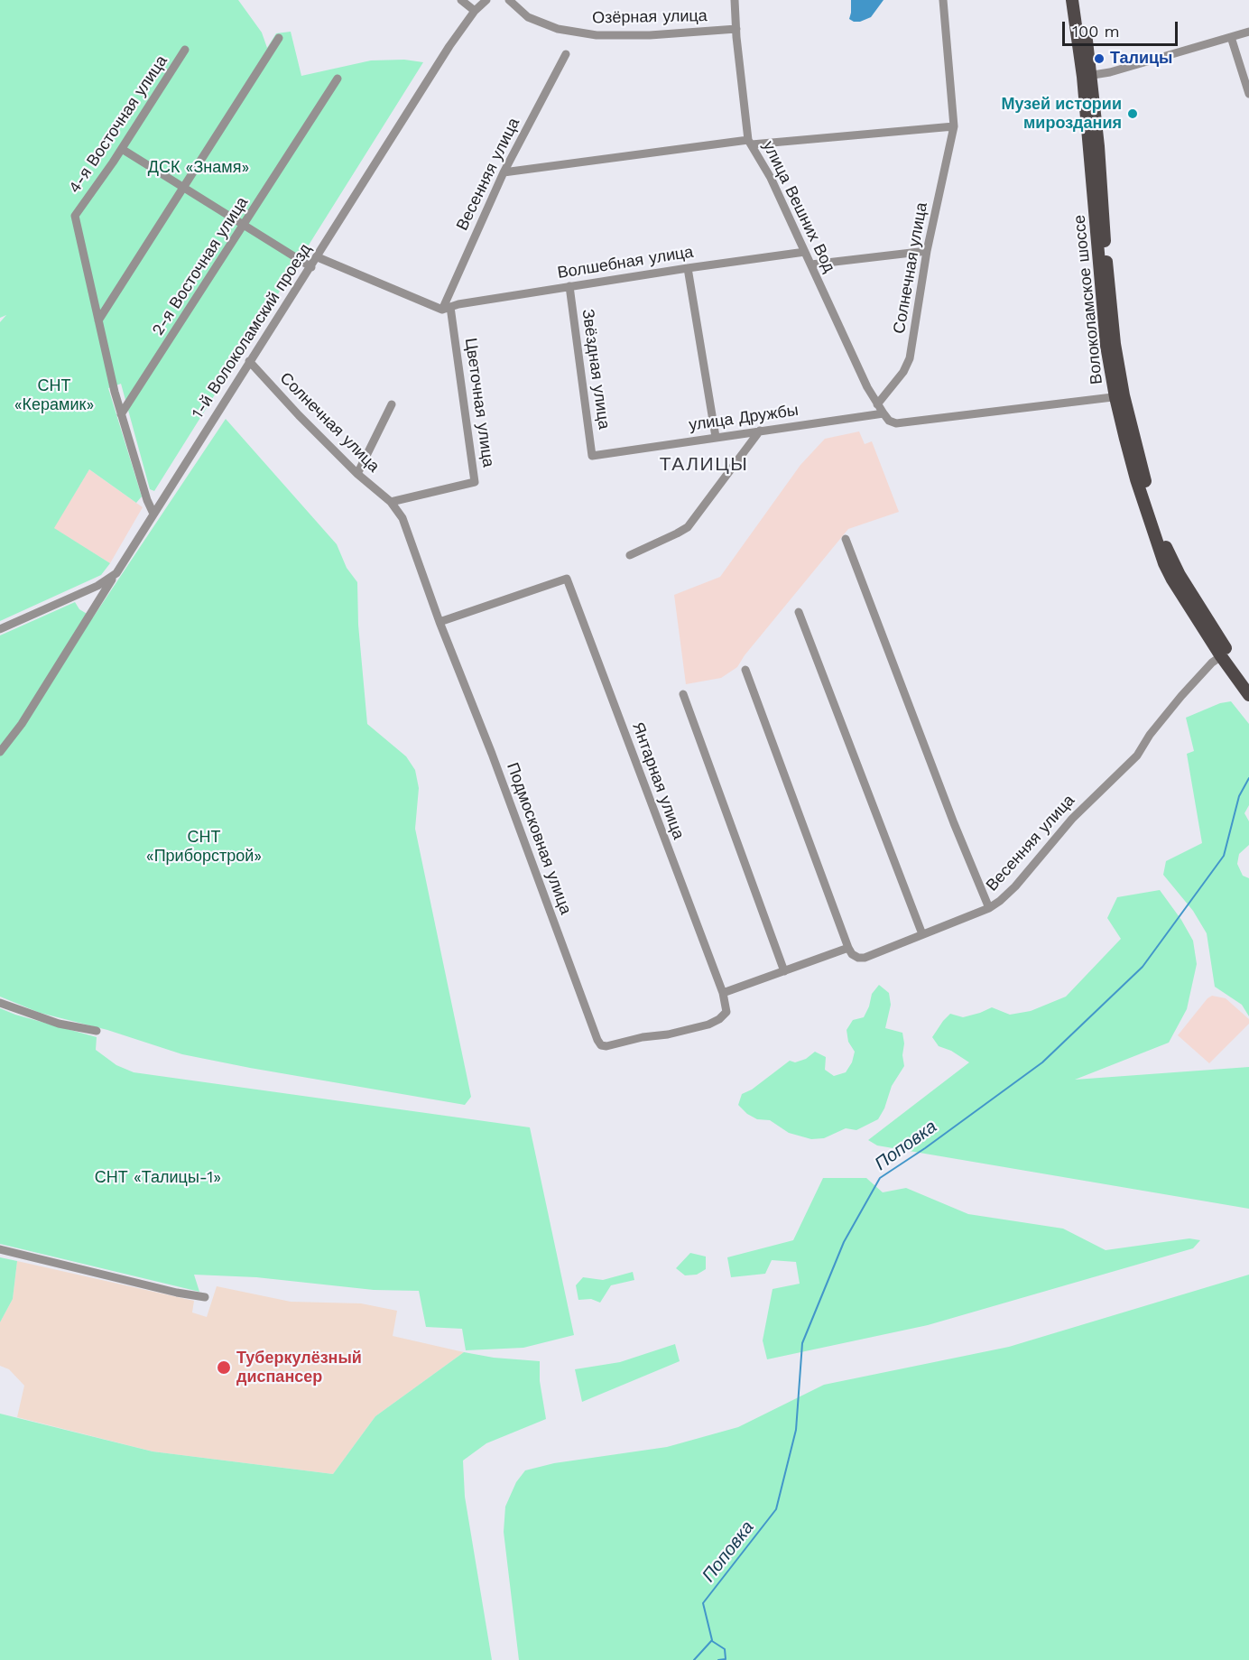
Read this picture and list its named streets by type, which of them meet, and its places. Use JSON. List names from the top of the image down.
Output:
{
  "streets": {
    "main road": ["Волоколамское шоссе"],
    "street": [
      "Озёрная улица",
      "4-я Восточная улица",
      "Весенняя улица",
      "улица Вешних Вод",
      "Волшебная улица",
      "2-я Восточная улица",
      "Солнечная улица",
      "1-й Волоколамский проезд",
      "Звёздная улица",
      "Цветочная улица",
      "улица Дружбы",
      "Янтарная улица",
      "Подмосковная улица"
    ]
  },
  "crossings": [
    ["Озёрная улица", "улица Вешних Вод"],
    ["Весенняя улица", "Волшебная улица"],
    ["Весенняя улица", "Волоколамское шоссе"],
    ["Весенняя улица", "Цветочная улица"],
    ["улица Вешних Вод", "Волшебная улица"],
    ["улица Вешних Вод", "Солнечная улица"],
    ["улица Вешних Вод", "улица Дружбы"],
    ["Волшебная улица", "Звёздная улица"],
    ["Волшебная улица", "Цветочная улица"],
    ["Солнечная улица", "1-й Волоколамский проезд"],
    ["Солнечная улица", "Цветочная улица"],
    ["Солнечная улица", "Подмосковная улица"],
    ["Звёздная улица", "улица Дружбы"],
    ["Цветочная улица", "Подмосковная улица"],
    ["Янтарная улица", "Подмосковная улица"]
  ],
  "districts": ["ТАЛИЦЫ"],
  "water": ["Поповка"],
  "parks": [
    "ДСК «Знамя»",
    "СНТ «Керамик»",
    "СНТ «Приборстрой»",
    "СНТ «Талицы-1»"
  ],
  "places": ["Талицы", "Музей истории мироздания", "Туберкулёзный диспансер"],
  "scale_bar": "100 m"
}
